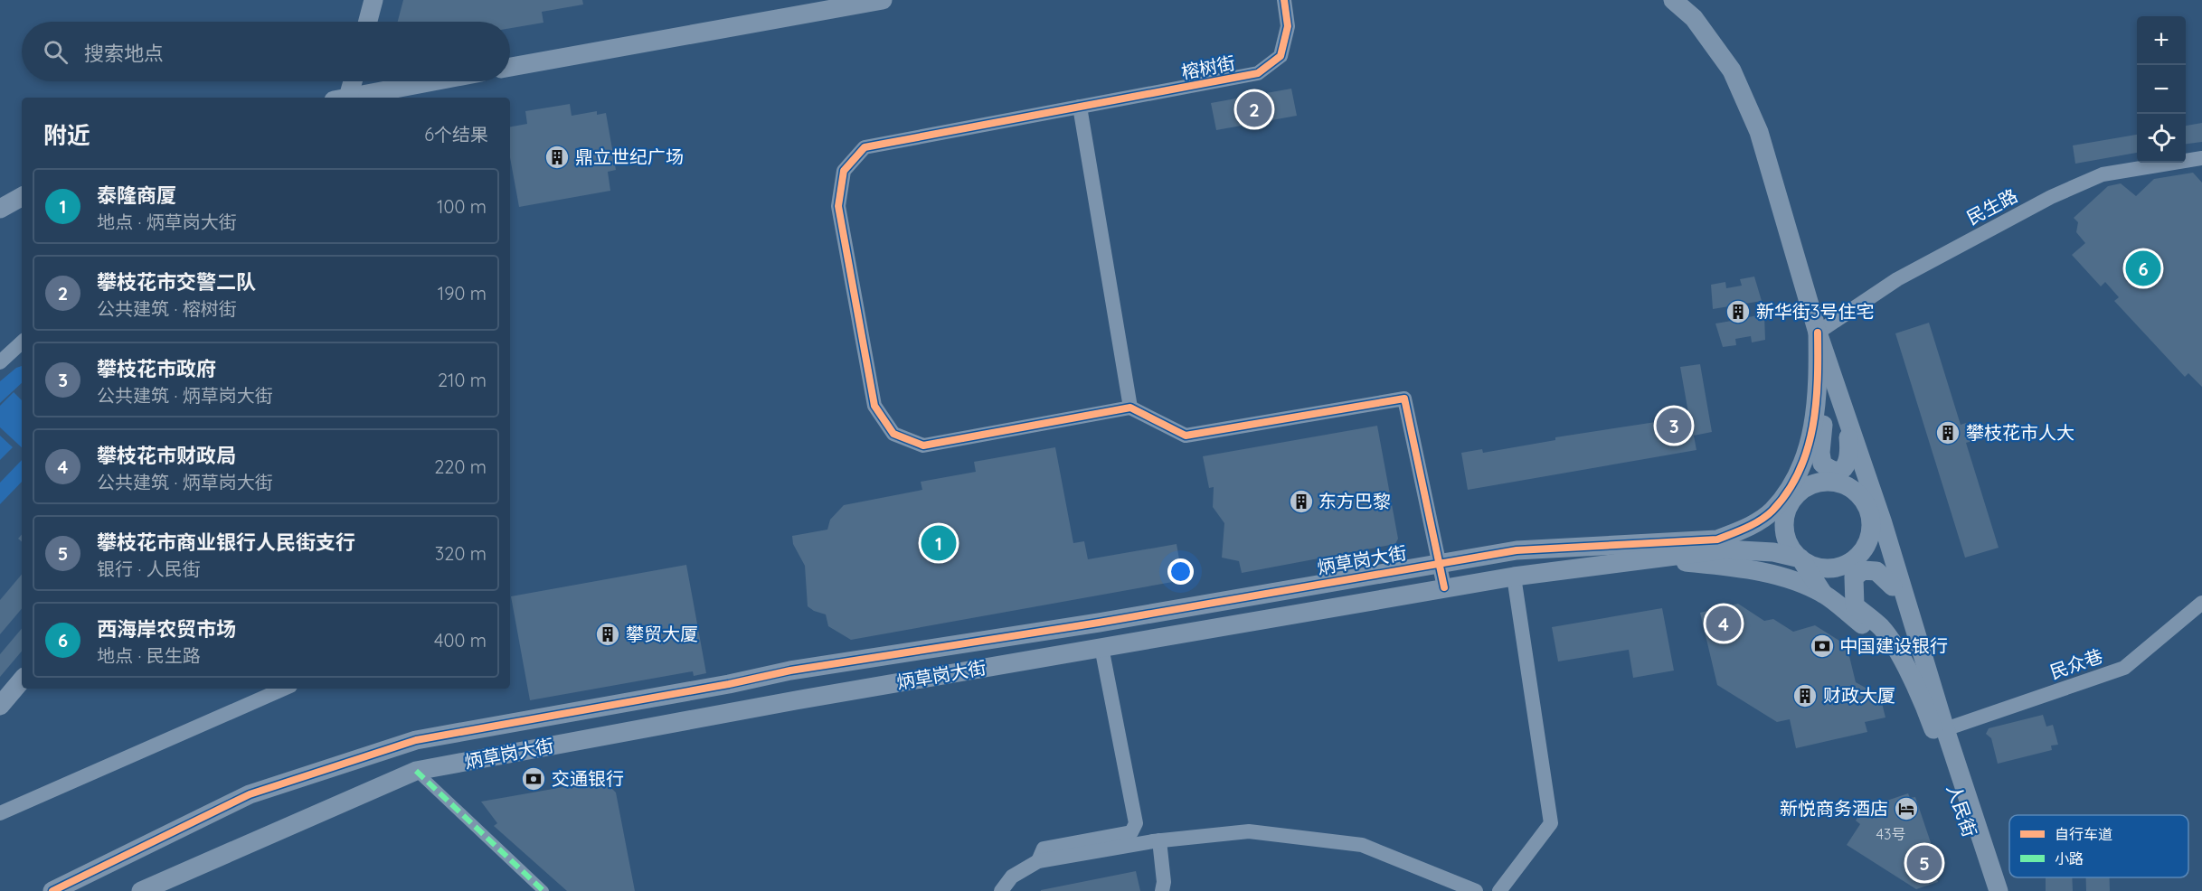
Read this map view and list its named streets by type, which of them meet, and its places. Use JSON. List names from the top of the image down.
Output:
{
  "streets": {
    "street": [
      "榕树街",
      "民生路",
      "炳草岗大街",
      "民众巷",
      "人民街"
    ]
  },
  "crossings": [
    ["民众巷", "人民街"]
  ],
  "places": {
    "building": [
      "鼎立世纪广场",
      "新华街3号住宅",
      "攀枝花市人大",
      "东方巴黎",
      "攀贸大厦",
      "财政大厦"
    ],
    "bank": ["中国建设银行", "交通银行"],
    "hotel": ["新悦商务酒店"]
  },
  "house_numbers": ["43号"],
  "legend": ["自行车道", "小路"],
  "page": {
    "map_buttons": ["+", "−"],
    "search": "搜索地点",
    "pins": [
      "2",
      "6",
      "3",
      "1",
      "4",
      "5"
    ],
    "heading": ["附近", "6个结果"],
    "list": [
      {
        "mark": "1",
        "name": "泰隆商厦",
        "note": "地点 · 炳草岗大街",
        "value": "100 m"
      },
      {
        "mark": "2",
        "name": "攀枝花市交警二队",
        "note": "公共建筑 · 榕树街",
        "value": "190 m"
      },
      {
        "mark": "3",
        "name": "攀枝花市政府",
        "note": "公共建筑 · 炳草岗大街",
        "value": "210 m"
      },
      {
        "mark": "4",
        "name": "攀枝花市财政局",
        "note": "公共建筑 · 炳草岗大街",
        "value": "220 m"
      },
      {
        "mark": "5",
        "name": "攀枝花市商业银行人民街支行",
        "note": "银行 · 人民街",
        "value": "320 m"
      },
      {
        "mark": "6",
        "name": "西海岸农贸市场",
        "note": "地点 · 民生路",
        "value": "400 m"
      }
    ]
  }
}
